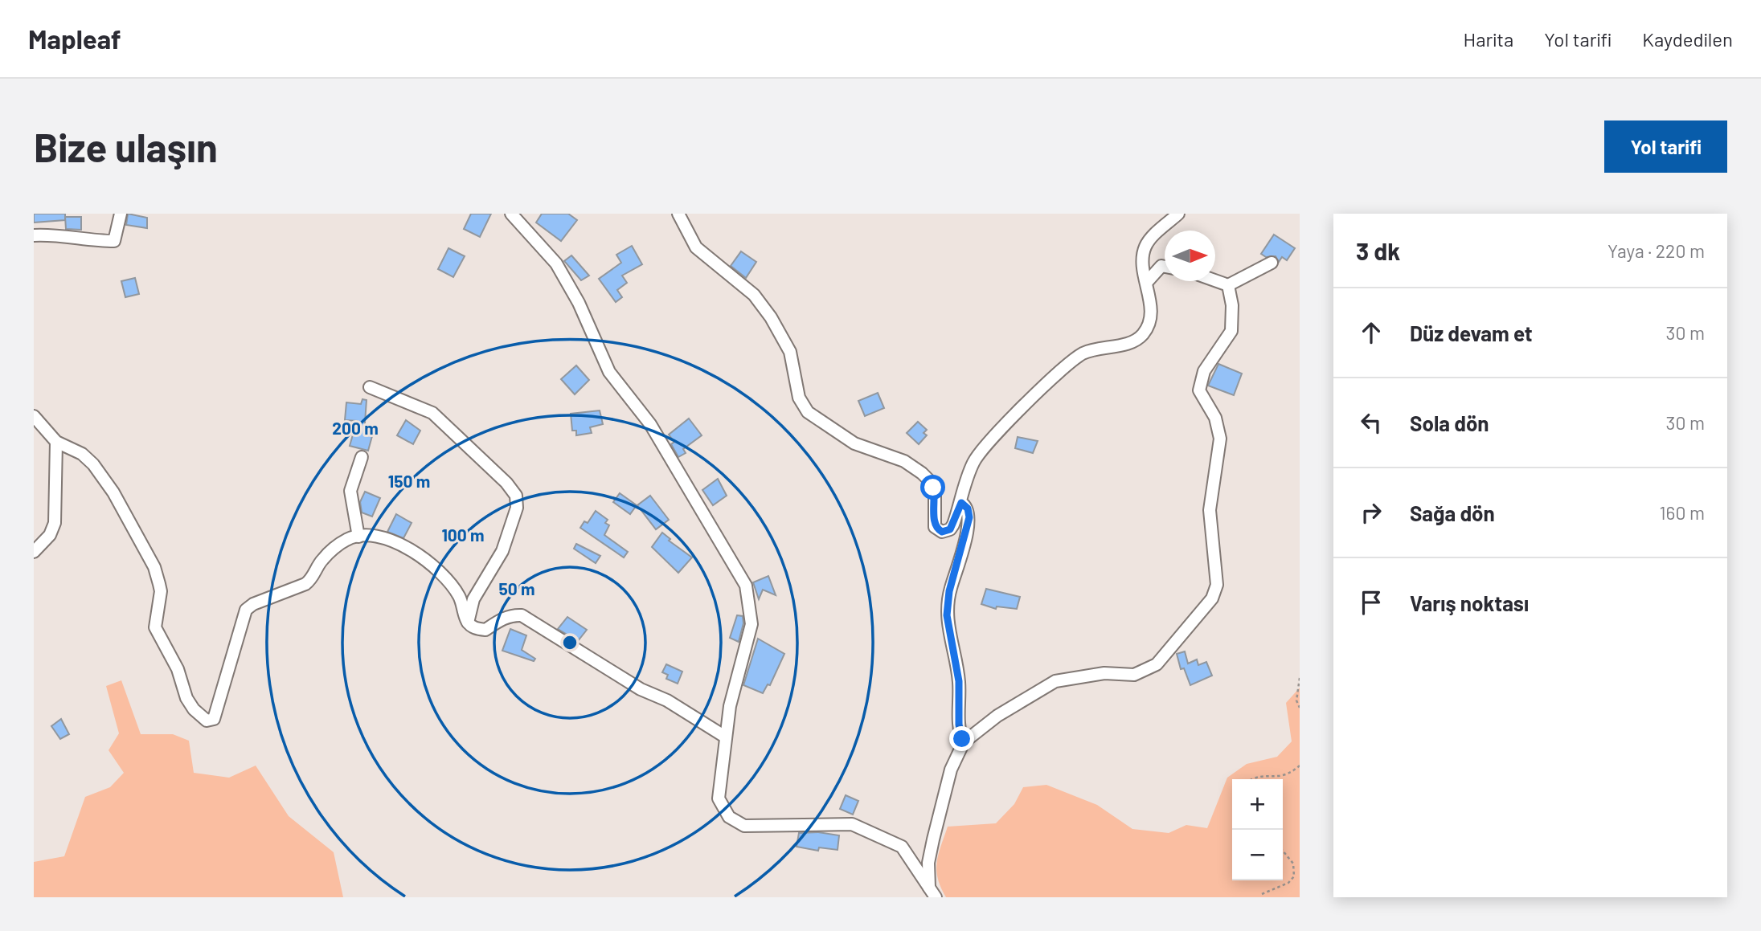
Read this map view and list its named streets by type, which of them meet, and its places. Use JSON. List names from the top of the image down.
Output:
{
  "north": "right",
  "page": {
    "header": "Mapleaf",
    "nav": ["Harita", "Yol tarifi", "Kaydedilen"],
    "buttons": "Yol tarifi",
    "title": "Bize ulaşın",
    "heading": ["3 dk", "Yaya · 220 m"],
    "list": [
      ["Düz devam et", "30 m"],
      ["Sola dön", "30 m"],
      ["Sağa dön", "160 m"],
      "Varış noktası"
    ],
    "map_buttons": ["+", "−"]
  },
  "rings": [
    "200 m",
    "150 m",
    "100 m",
    "50 m"
  ]
}
